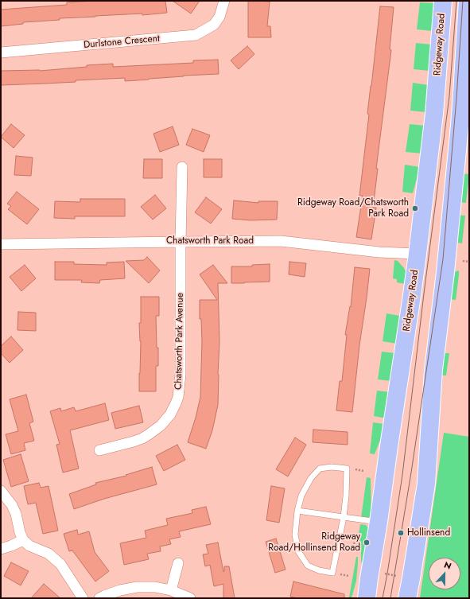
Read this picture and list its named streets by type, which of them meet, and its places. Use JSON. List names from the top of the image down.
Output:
{
  "streets": {
    "highway": ["Ridgeway Road"],
    "street": ["Durlstone Crescent", "Chatsworth Park Road", "Chatsworth Park Avenue"]
  },
  "crossings": [
    ["Ridgeway Road", "Chatsworth Park Road"],
    ["Chatsworth Park Road", "Chatsworth Park Avenue"]
  ],
  "places": ["Ridgeway Road/Chatsworth Park Road", "Hollinsend", "Ridgeway Road/Hollinsend Road"],
  "north": "top"
}
